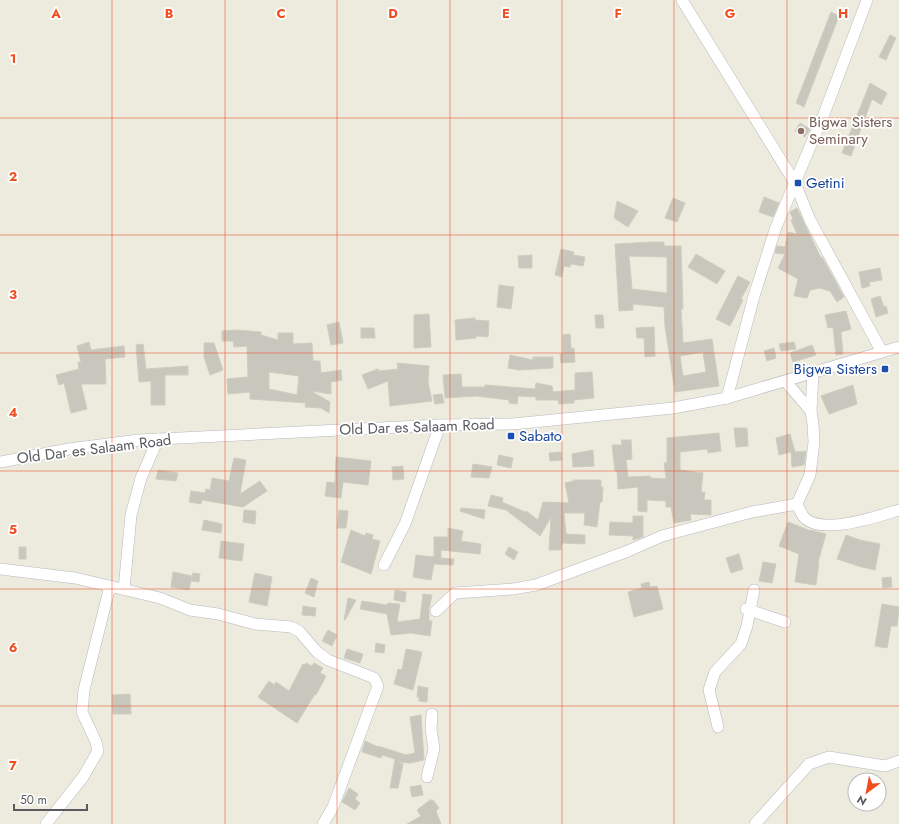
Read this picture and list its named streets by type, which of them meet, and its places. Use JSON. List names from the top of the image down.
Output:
{
  "streets": {
    "street": ["Old Dar es Salaam Road"]
  },
  "places": {
    "other": ["Bigwa Sisters Seminary"],
    "transit": ["Getini", "Bigwa Sisters", "Sabato"]
  },
  "scale_bar": "50 m",
  "north": "bottom left",
  "grid": {
    "columns": [
      "A",
      "B",
      "C",
      "D",
      "E",
      "F",
      "G",
      "H"
    ],
    "rows": [
      "1",
      "2",
      "3",
      "4",
      "5",
      "6",
      "7"
    ]
  }
}
